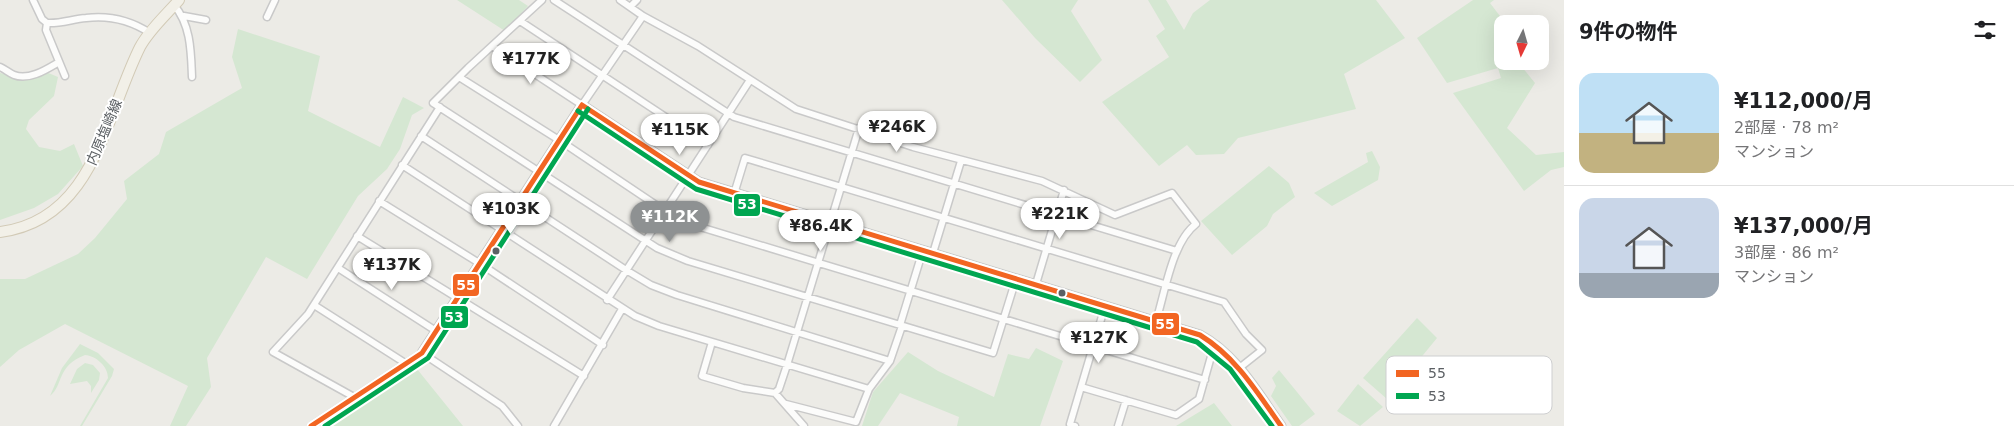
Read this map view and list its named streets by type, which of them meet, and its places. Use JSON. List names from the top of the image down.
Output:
{
  "streets": {
    "main road": ["内原塩崎線"]
  },
  "lines": ["transit line 55", "transit line 53"],
  "legend": ["55", "53"],
  "north": "bottom",
  "page": {
    "heading": "9件の物件",
    "price": [
      "¥177K",
      "¥246K",
      "¥115K",
      "¥103K",
      "¥221K",
      "¥112K",
      "¥86.4K",
      "¥137K",
      "¥127K"
    ],
    "list": [
      {
        "name": "¥112,000/月",
        "note": "2部屋 · 78 m² · マンション"
      },
      {
        "name": "¥137,000/月",
        "note": "3部屋 · 86 m² · マンション"
      }
    ]
  }
}
